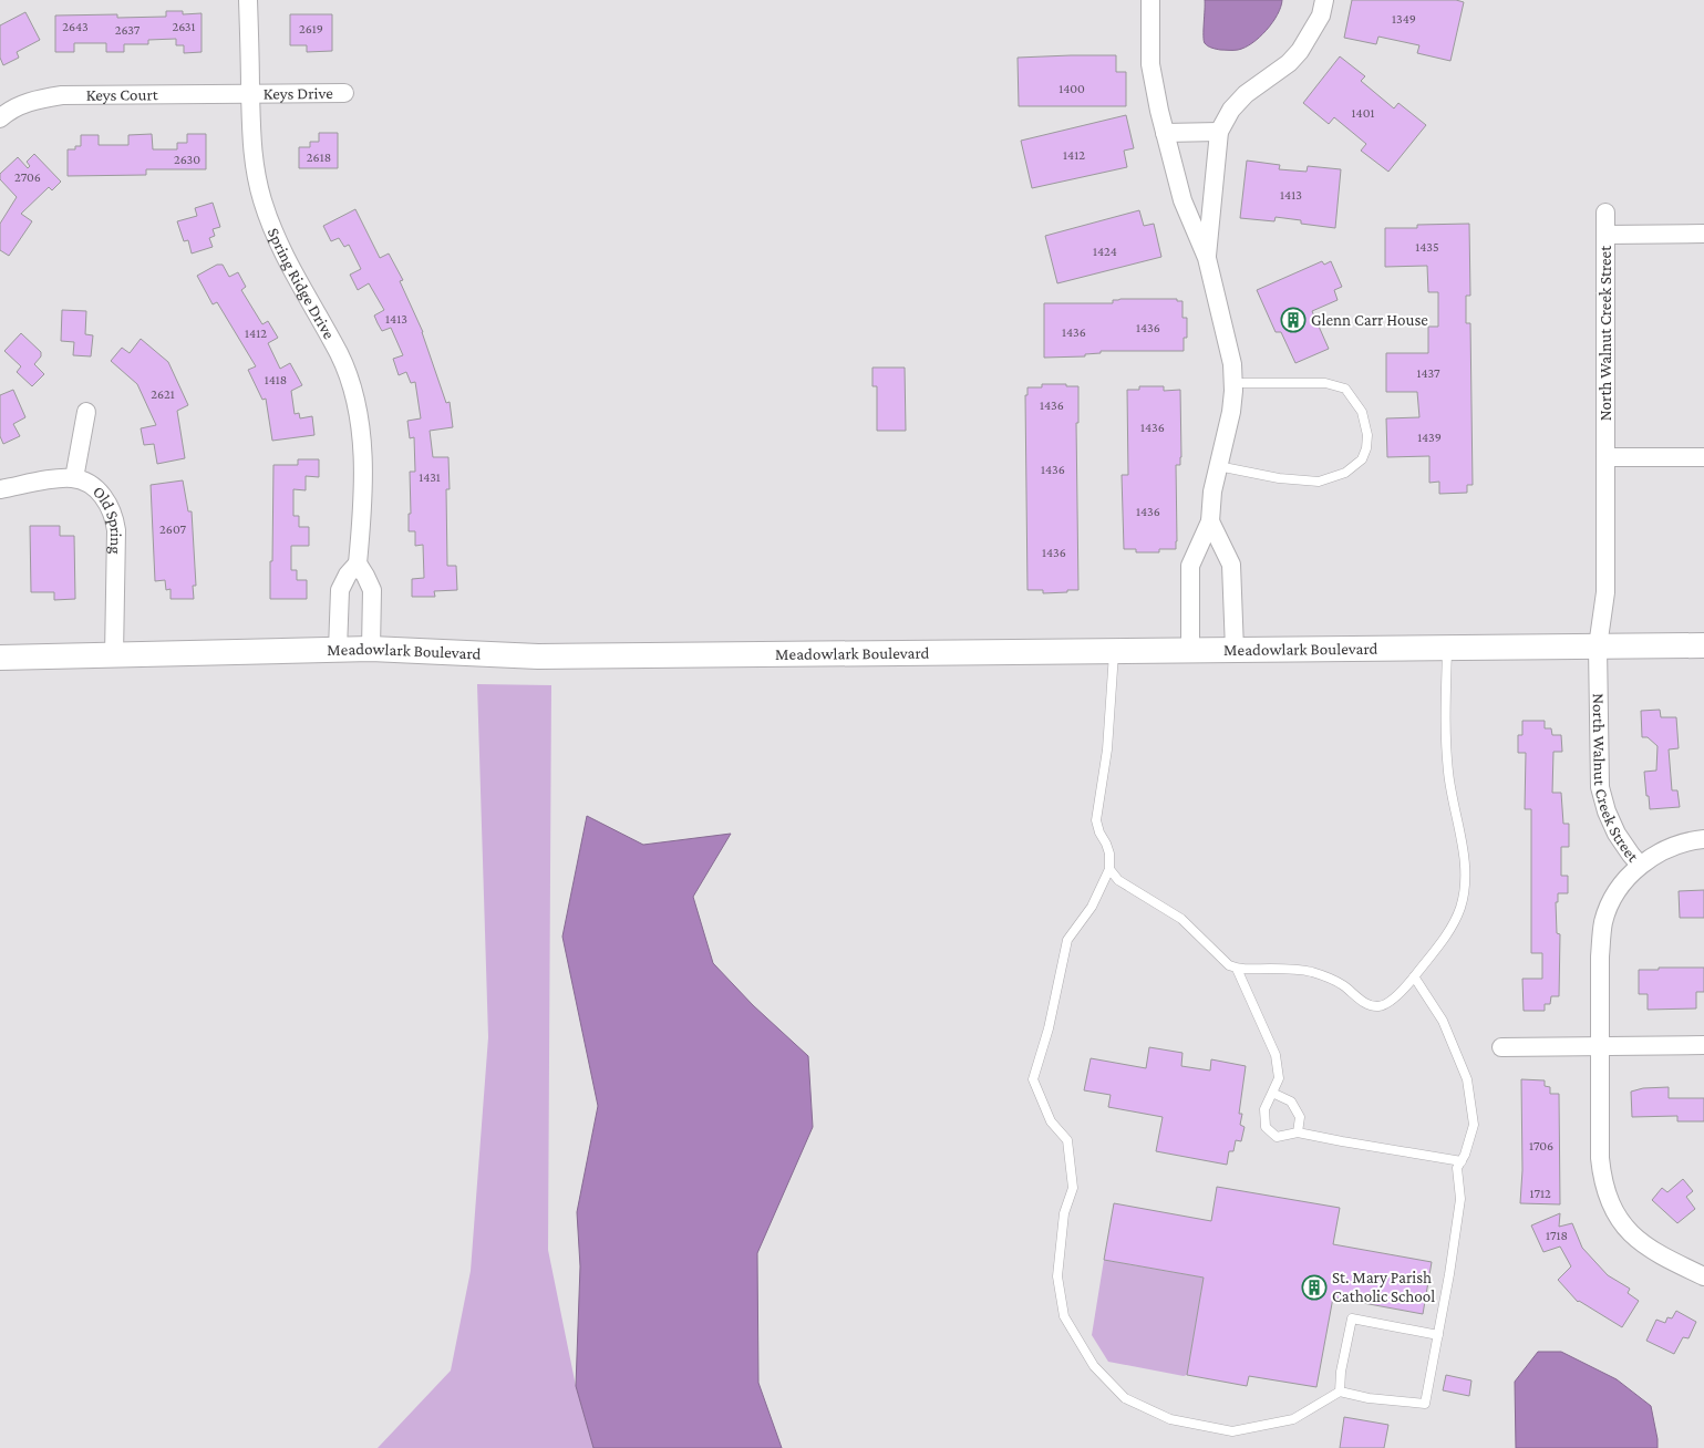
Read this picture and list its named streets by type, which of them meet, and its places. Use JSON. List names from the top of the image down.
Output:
{
  "streets": {
    "street": [
      "Keys Court",
      "Keys Drive",
      "Spring Ridge Drive",
      "North Walnut Creek Street",
      "Old Spring",
      "Meadowlark Boulevard"
    ]
  },
  "crossings": [
    ["Keys Court", "Keys Drive"],
    ["Keys Court", "Spring Ridge Drive"],
    ["Keys Drive", "Spring Ridge Drive"],
    ["Spring Ridge Drive", "Meadowlark Boulevard"],
    ["North Walnut Creek Street", "Meadowlark Boulevard"],
    ["Old Spring", "Meadowlark Boulevard"]
  ],
  "places": {
    "building": ["Glenn Carr House", "St. Mary Parish Catholic School"]
  },
  "house_numbers": [
    "1349",
    "2643",
    "2631",
    "2619",
    "2637",
    "1400",
    "1401",
    "1412",
    "2618",
    "2630",
    "2706",
    "1413",
    "1435",
    "1424",
    "1413",
    "1436",
    "1436",
    "1412",
    "1437",
    "1418",
    "2621",
    "1436",
    "1436",
    "1439",
    "1436",
    "1431",
    "1436",
    "2607",
    "1436",
    "1706",
    "1712",
    "1718"
  ]
}
